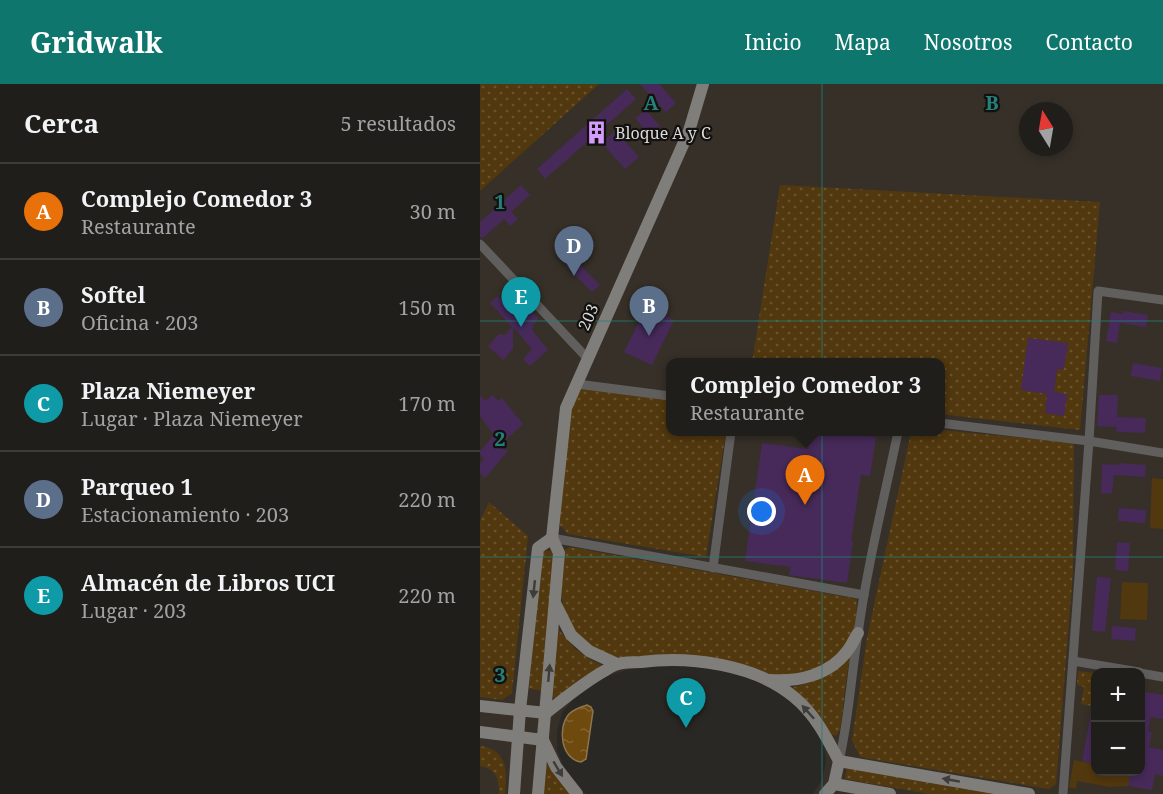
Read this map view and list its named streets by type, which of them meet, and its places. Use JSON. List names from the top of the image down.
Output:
{
  "streets": {
    "street": ["203"]
  },
  "places": {
    "building": ["Bloque A y C"]
  },
  "north": "top",
  "page": {
    "header": "Gridwalk",
    "nav": [
      "Inicio",
      "Mapa",
      "Nosotros",
      "Contacto"
    ],
    "heading": ["Cerca", "5 resultados"],
    "list": [
      {
        "mark": "A",
        "name": "Complejo Comedor 3",
        "note": "Restaurante",
        "value": "30 m"
      },
      {
        "mark": "B",
        "name": "Softel",
        "note": "Oficina · 203",
        "value": "150 m"
      },
      {
        "mark": "C",
        "name": "Plaza Niemeyer",
        "note": "Lugar · Plaza Niemeyer",
        "value": "170 m"
      },
      {
        "mark": "D",
        "name": "Parqueo 1",
        "note": "Estacionamiento · 203",
        "value": "220 m"
      },
      {
        "mark": "E",
        "name": "Almacén de Libros UCI",
        "note": "Lugar · 203",
        "value": "220 m"
      }
    ],
    "pins": [
      "D",
      "E",
      "B",
      "A",
      "C"
    ],
    "popup": ["Complejo Comedor 3", "Restaurante"],
    "map_buttons": ["+", "−"]
  },
  "grid": {
    "columns": ["A", "B"],
    "rows": ["1", "2", "3"]
  }
}
